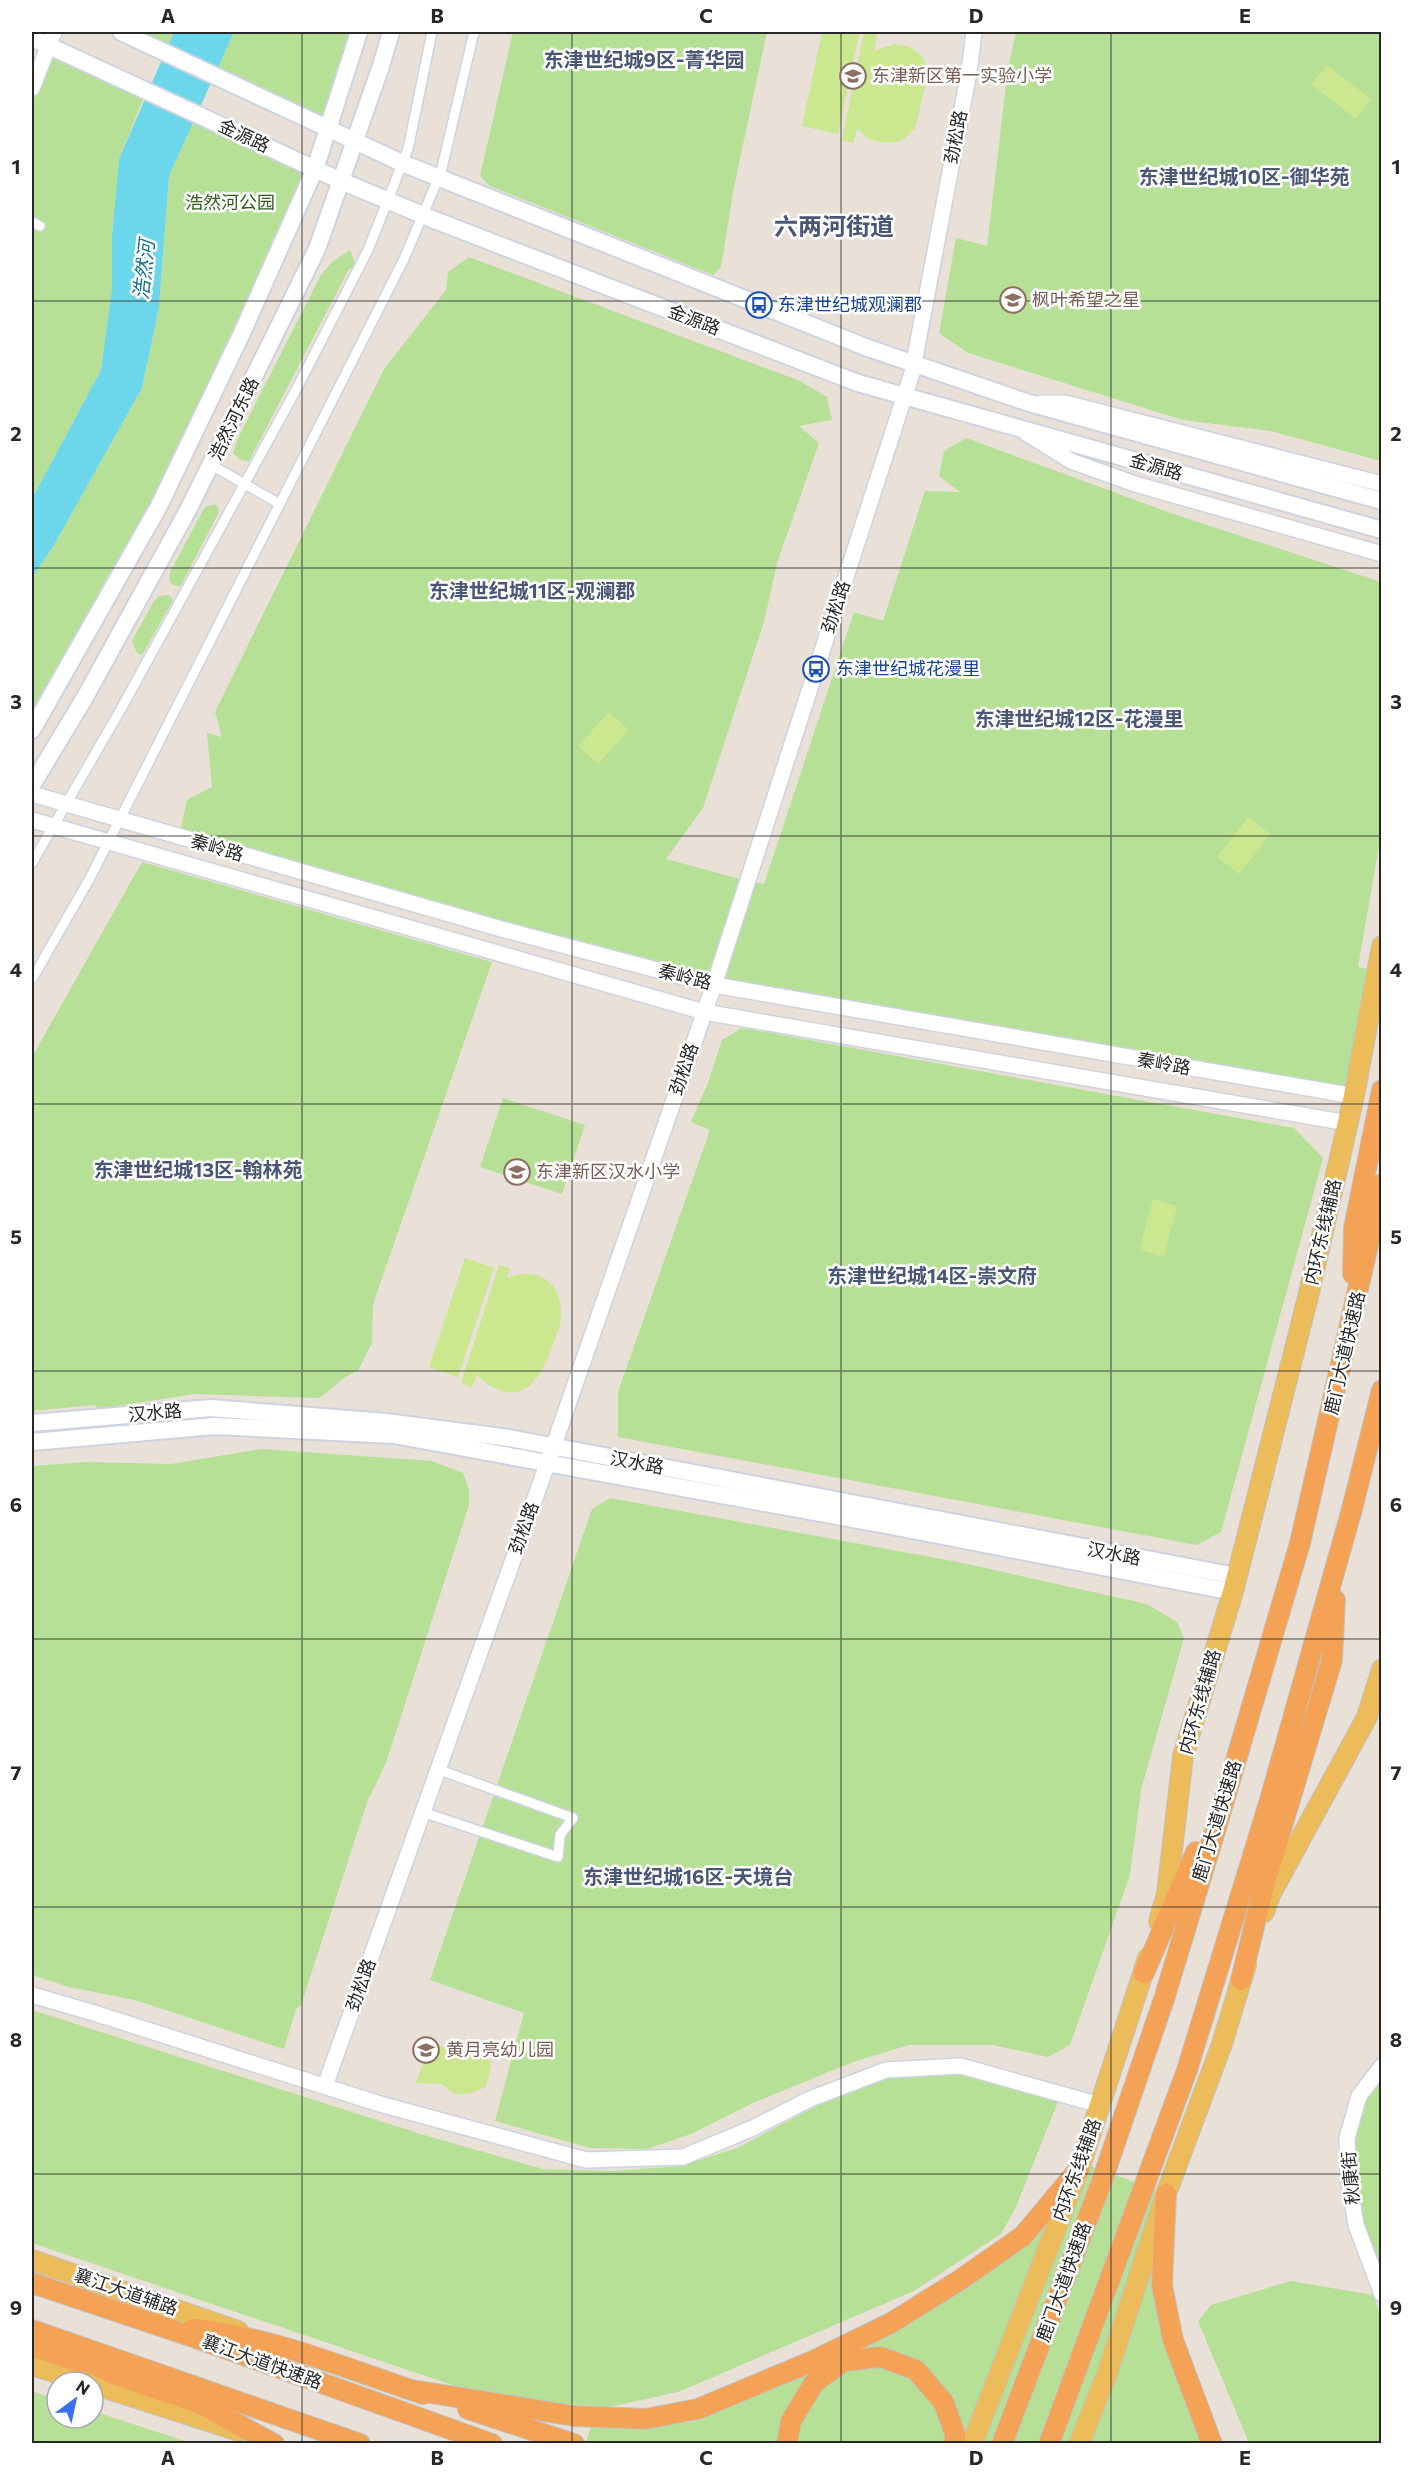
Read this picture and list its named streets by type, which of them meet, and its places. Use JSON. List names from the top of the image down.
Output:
{
  "streets": {
    "highway": ["鹿门大道快速路", "襄江大道快速路"],
    "main road": [
      "金源路",
      "浩然河东路",
      "内环东线辅路",
      "汉水路",
      "襄江大道辅路"
    ],
    "street": ["劲松路", "秦岭路", "秋康街"]
  },
  "crossings": [
    ["金源路", "劲松路"],
    ["金源路", "浩然河东路"],
    ["劲松路", "秦岭路"],
    ["劲松路", "汉水路"],
    ["秦岭路", "内环东线辅路"],
    ["内环东线辅路", "汉水路"]
  ],
  "districts": [
    "东津世纪城9区-菁华园",
    "东津世纪城10区-御华苑",
    "六两河街道",
    "东津世纪城11区-观澜郡",
    "东津世纪城12区-花漫里",
    "东津世纪城13区-翰林苑",
    "东津世纪城14区-崇文府",
    "东津世纪城16区-天境台"
  ],
  "water": ["浩然河"],
  "parks": ["浩然河公园"],
  "places": {
    "school or university": [
      "东津新区第一实验小学",
      "枫叶希望之星",
      "东津新区汉水小学",
      "黄月亮幼儿园"
    ],
    "bus stop": ["东津世纪城观澜郡", "东津世纪城花漫里"]
  },
  "north": "top right",
  "grid": {
    "columns": [
      "A",
      "B",
      "C",
      "D",
      "E"
    ],
    "rows": [
      "1",
      "2",
      "3",
      "4",
      "5",
      "6",
      "7",
      "8",
      "9"
    ]
  }
}
